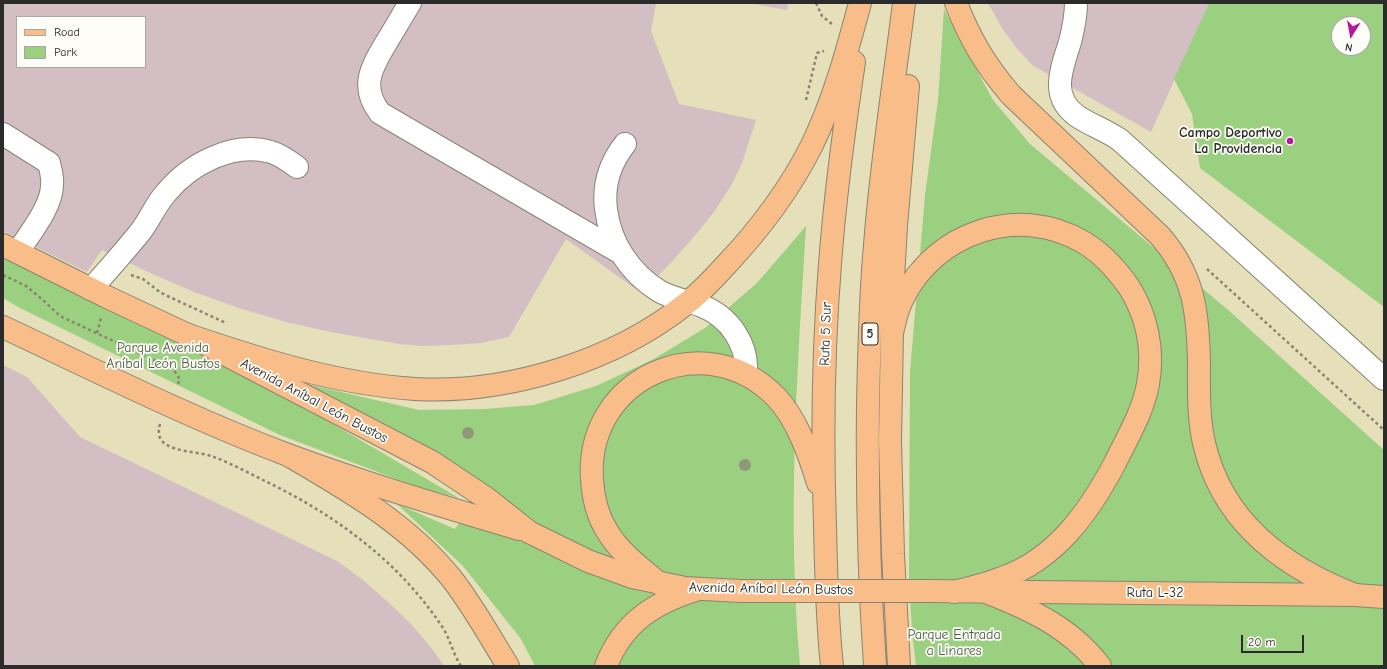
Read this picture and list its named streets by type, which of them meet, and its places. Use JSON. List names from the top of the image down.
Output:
{
  "streets": {
    "main road": [
      "Ruta 5 Sur",
      "5",
      "Avenida Aníbal León Bustos",
      "Ruta L-32"
    ]
  },
  "crossings": [
    ["Avenida Aníbal León Bustos", "Ruta L-32"]
  ],
  "parks": ["Parque Avenida Aníbal León Bustos", "Parque Entrada a Linares"],
  "places": ["Campo Deportivo La Providencia"],
  "legend": ["Road", "Park"],
  "scale_bar": "20 m",
  "north": "bottom"
}
